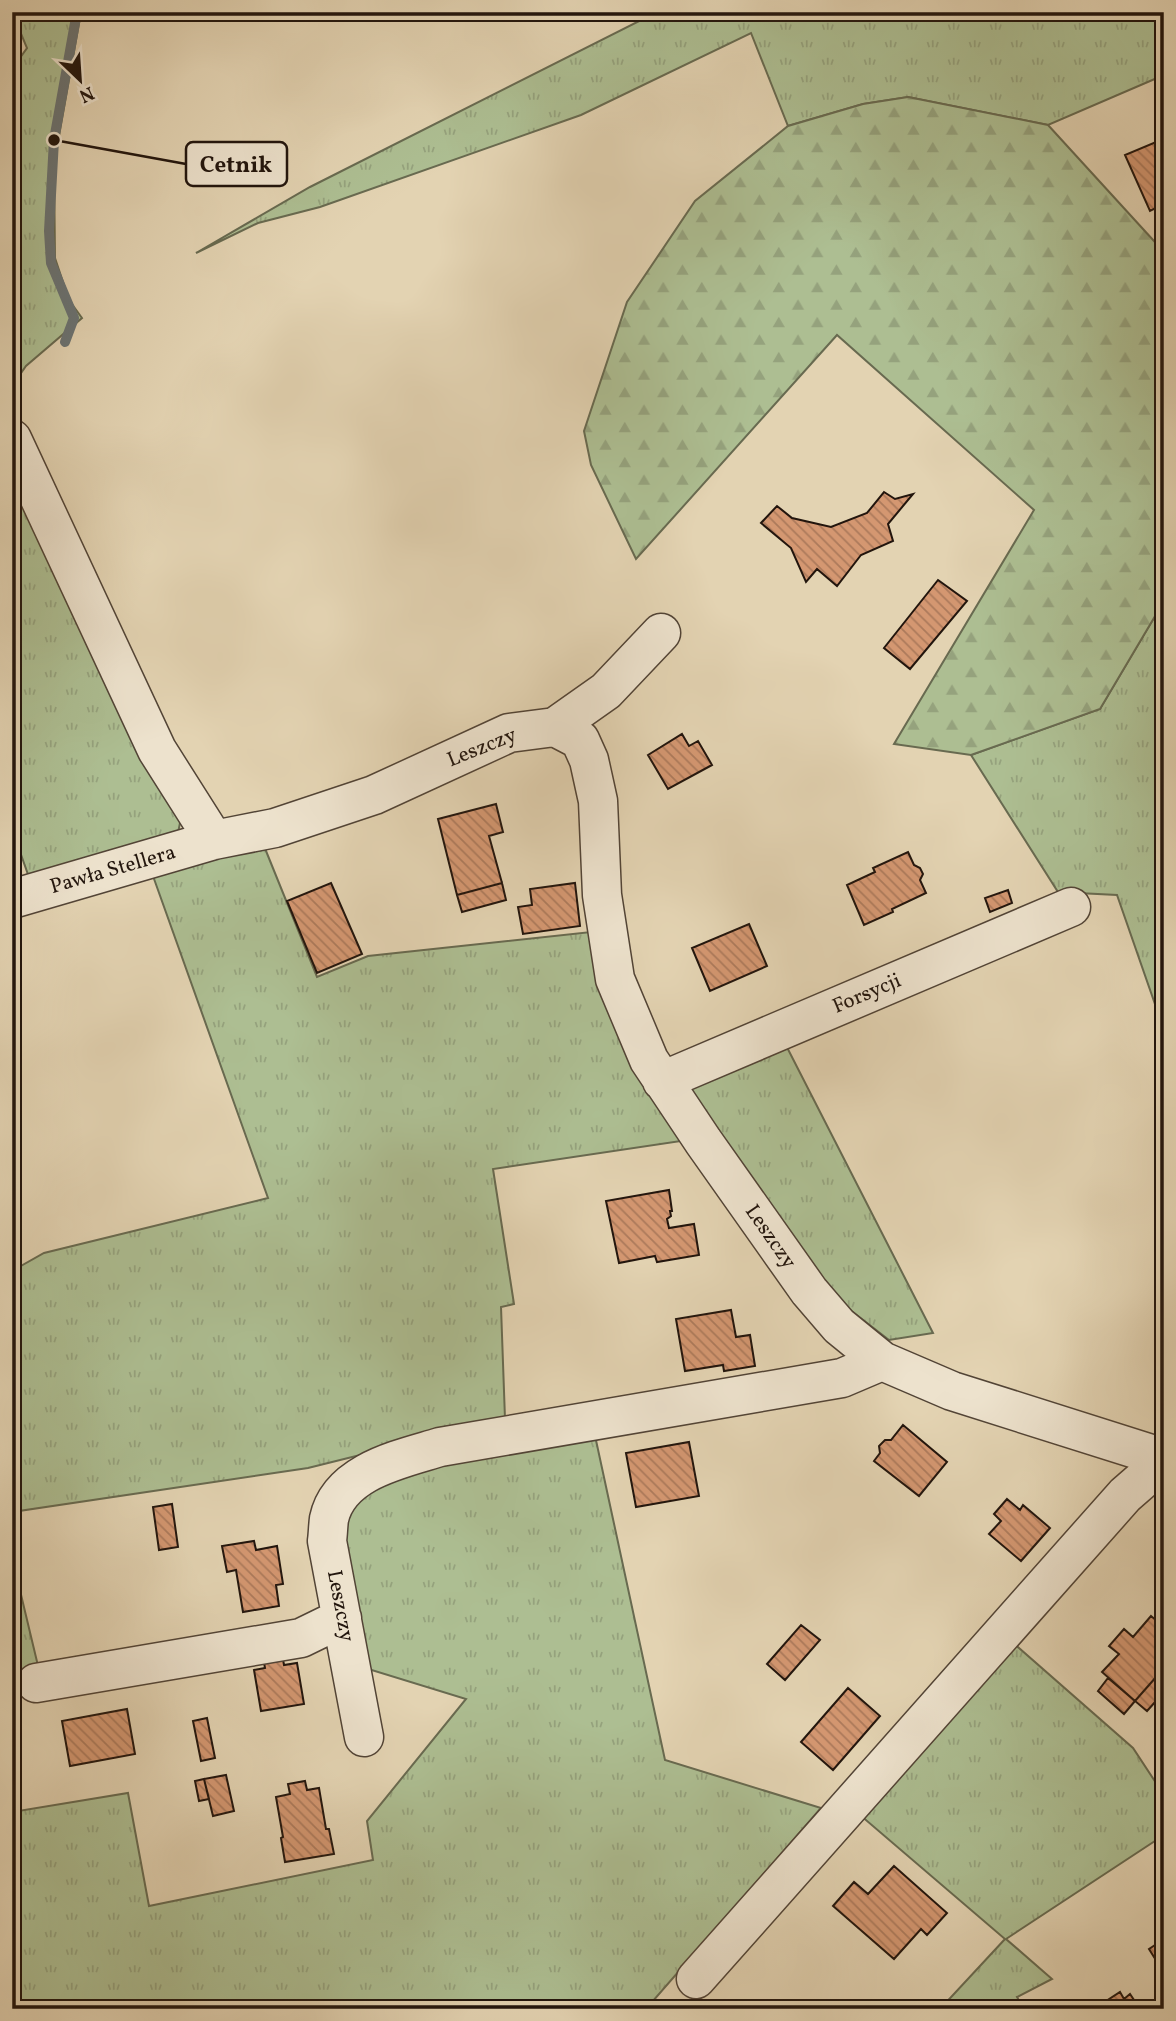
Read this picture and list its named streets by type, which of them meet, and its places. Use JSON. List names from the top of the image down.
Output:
{
  "streets": {
    "street": ["Leszczy", "Pawła Stellera", "Forsycji"]
  },
  "crossings": [
    ["Leszczy", "Pawła Stellera"],
    ["Leszczy", "Forsycji"]
  ],
  "places": ["Cetnik"],
  "north": "bottom right"
}
